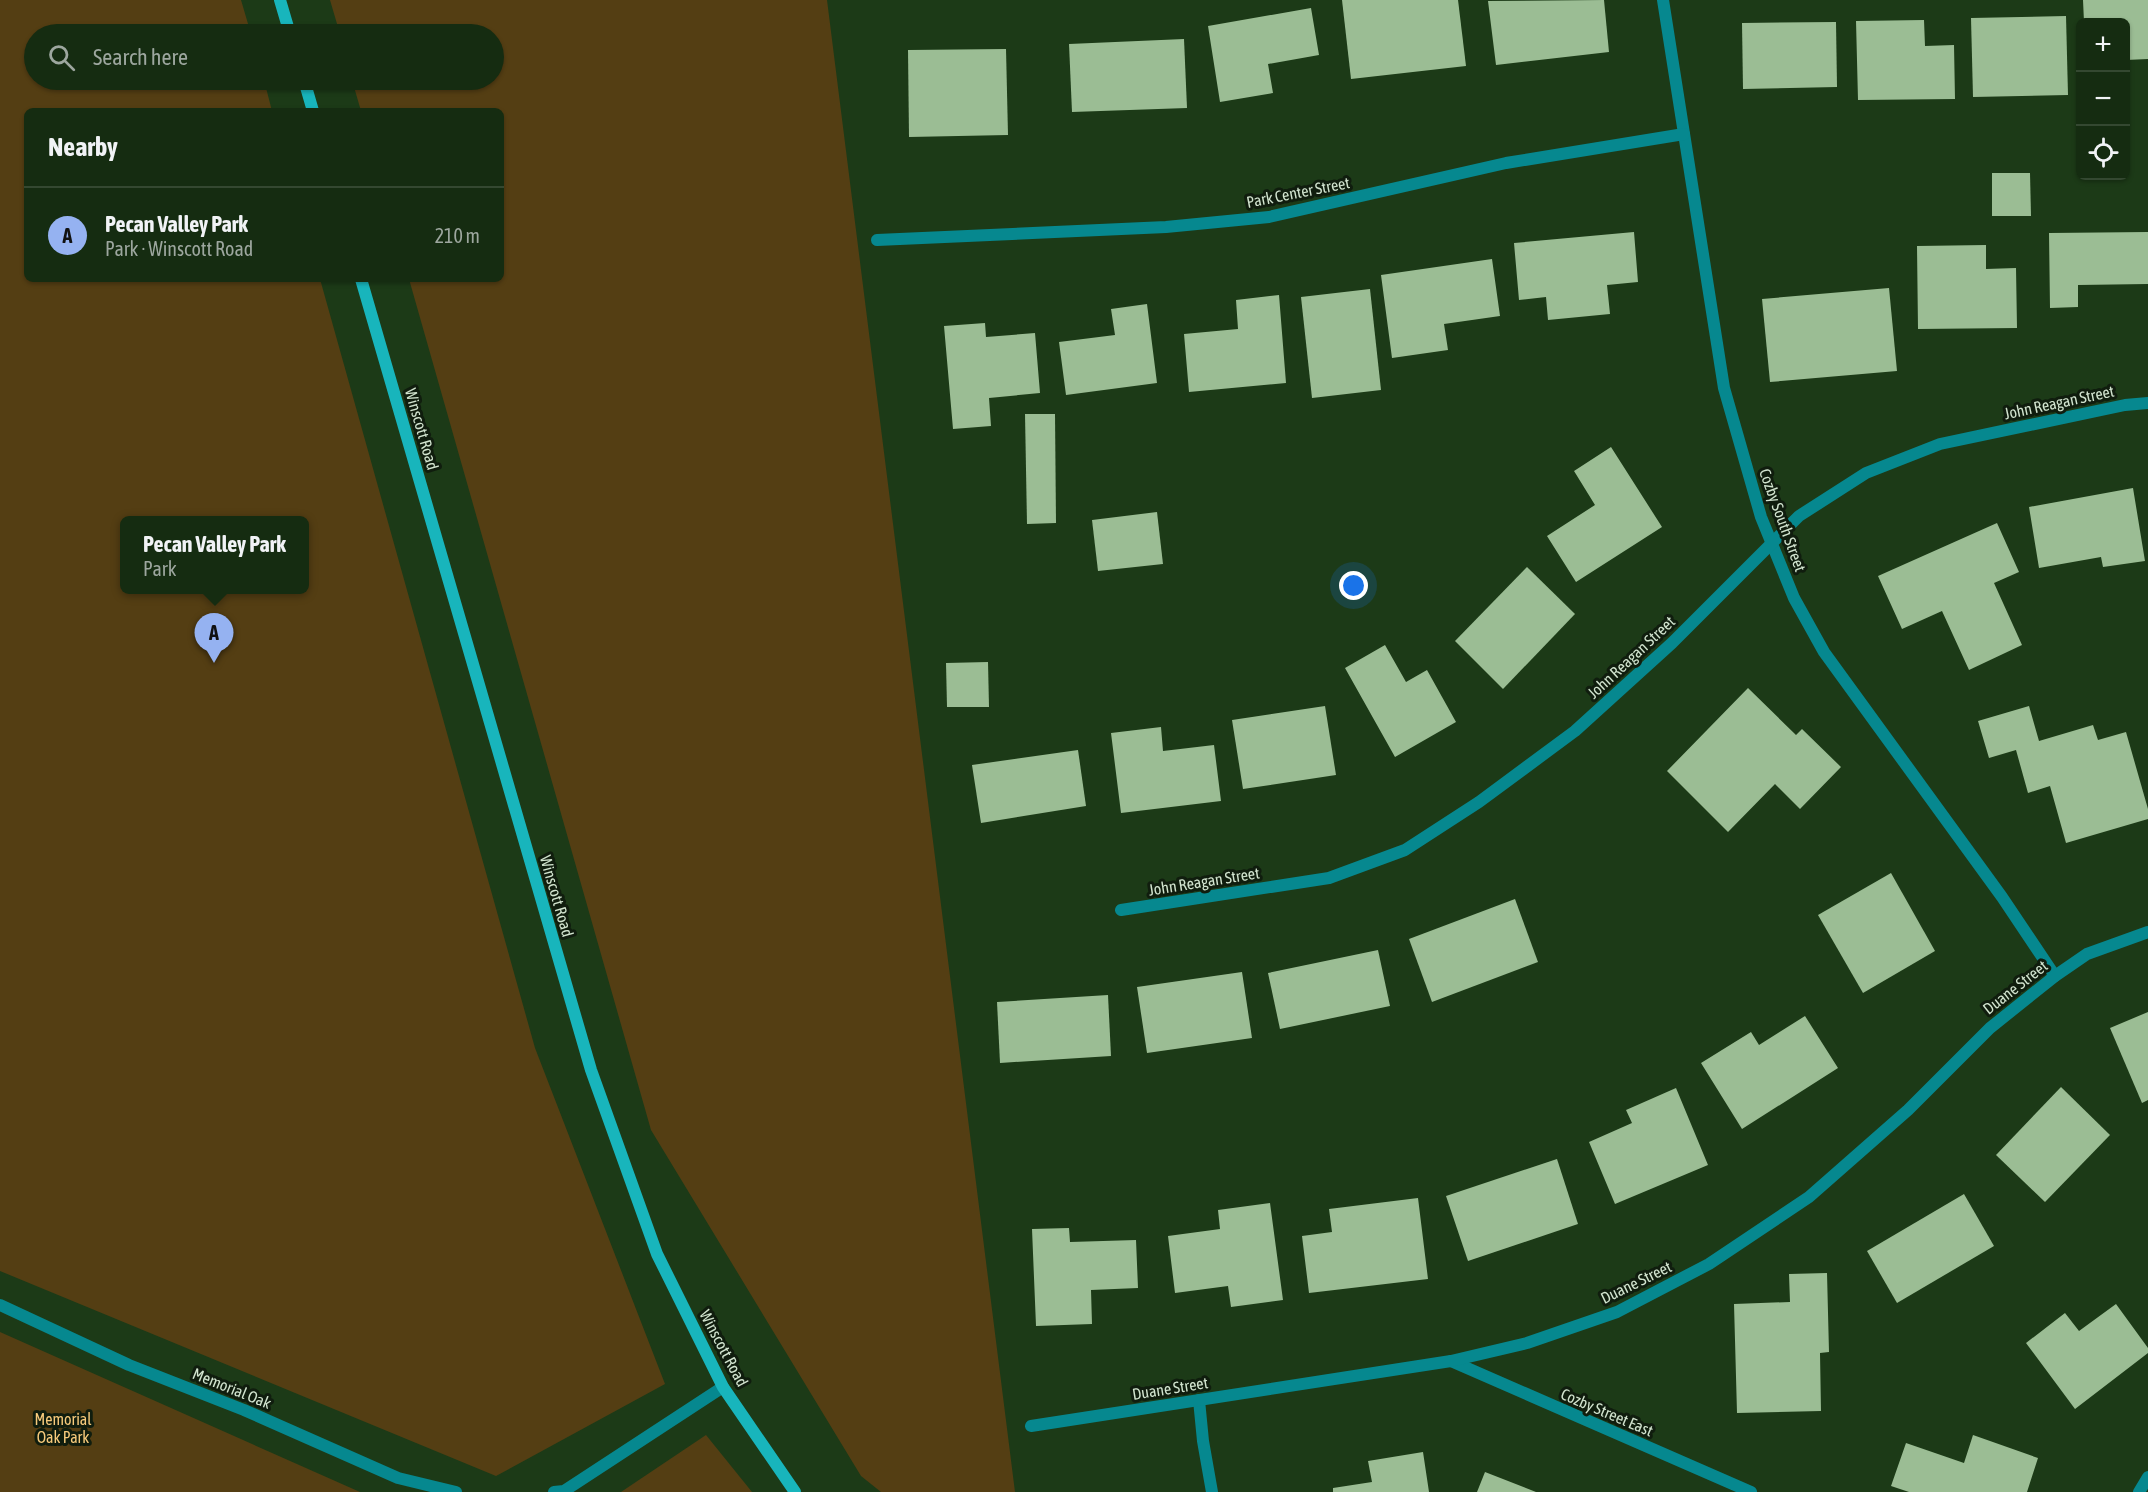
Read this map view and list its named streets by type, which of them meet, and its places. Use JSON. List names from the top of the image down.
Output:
{
  "streets": {
    "main road": ["Winscott Road"],
    "street": [
      "Park Center Street",
      "John Reagan Street",
      "Cozby South Street",
      "Duane Street",
      "Memorial Oak",
      "Cozby Street East"
    ]
  },
  "crossings": [
    ["Park Center Street", "Cozby South Street"],
    ["John Reagan Street", "Cozby South Street"],
    ["Cozby South Street", "Duane Street"],
    ["Duane Street", "Cozby Street East"]
  ],
  "parks": ["Memorial Oak Park"],
  "page": {
    "map_buttons": ["+", "−"],
    "search": "Search here",
    "heading": "Nearby",
    "list": [
      {
        "mark": "A",
        "name": "Pecan Valley Park",
        "note": "Park · Winscott Road",
        "value": "210 m"
      }
    ],
    "popup": ["Pecan Valley Park", "Park"],
    "pins": "A"
  }
}
